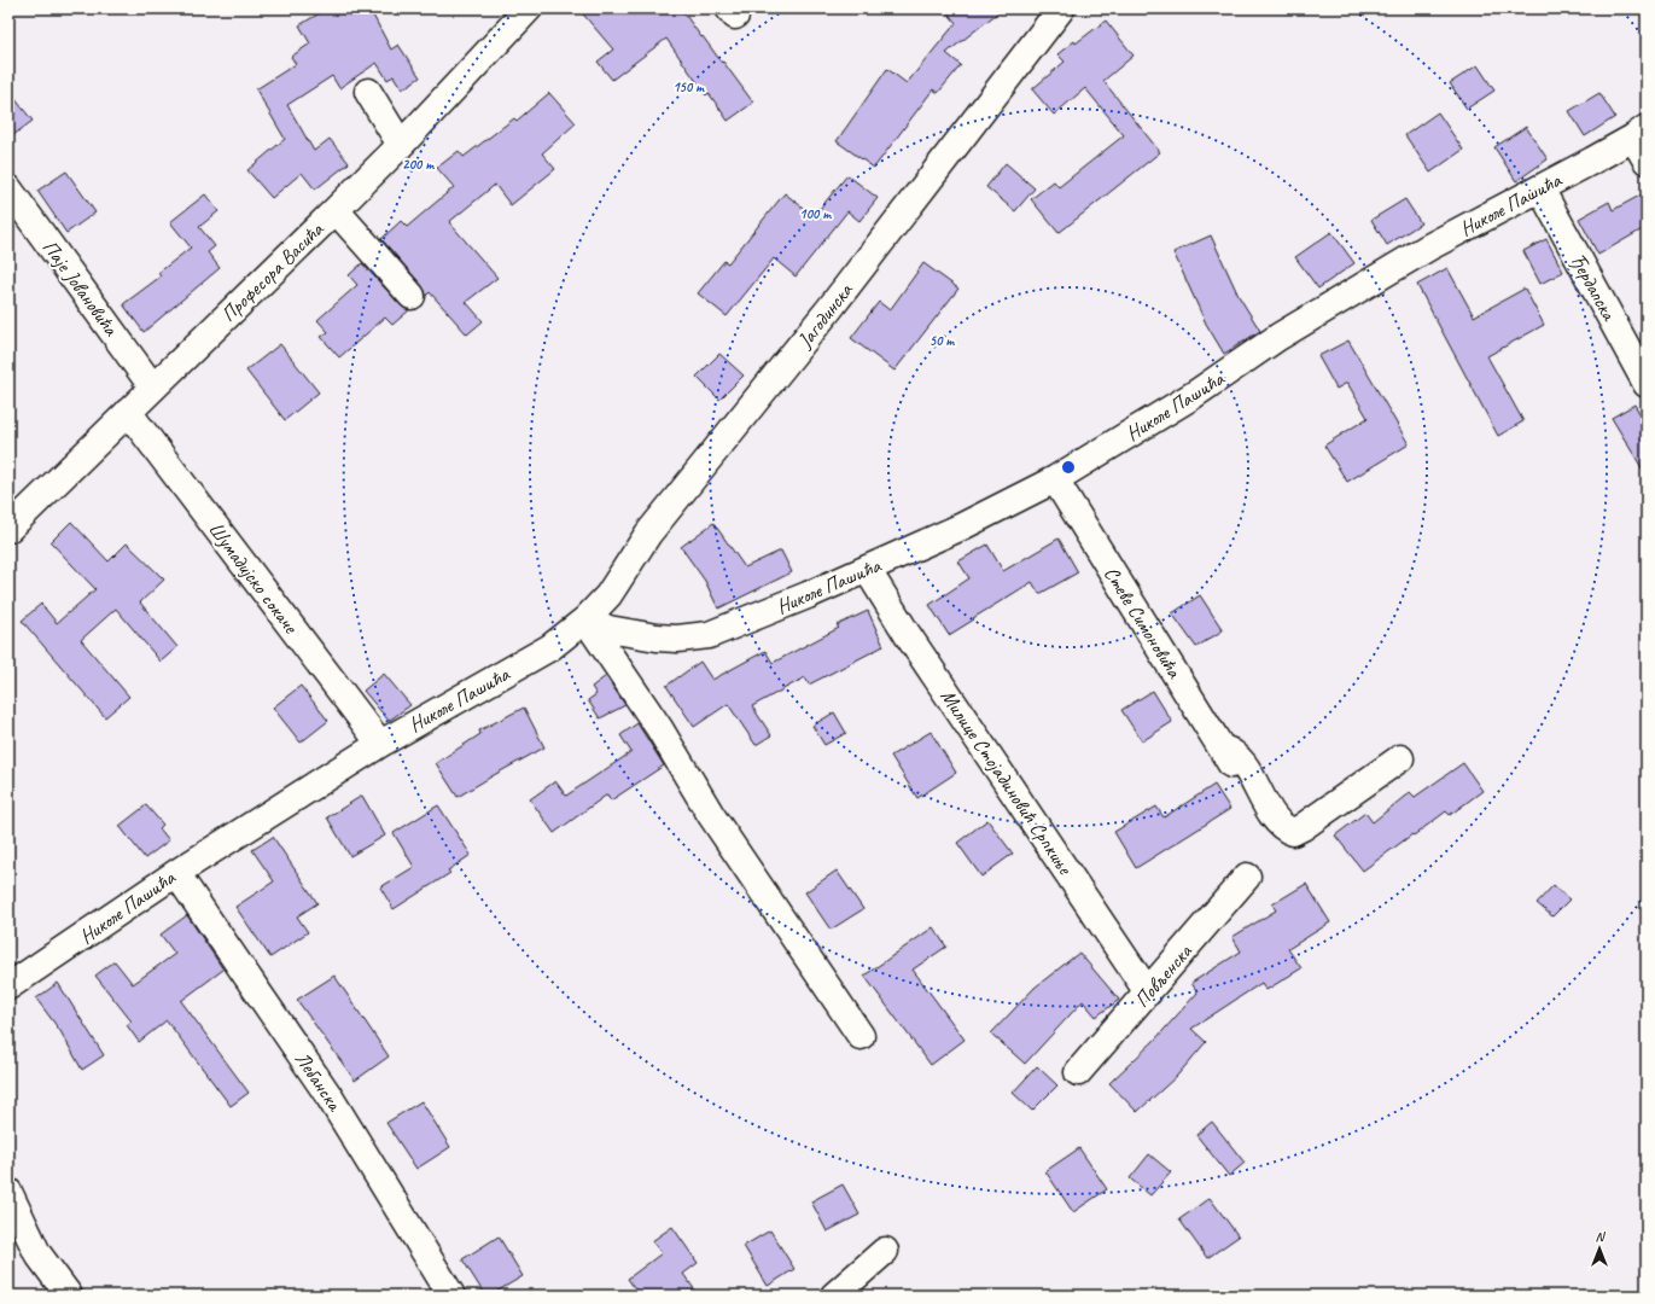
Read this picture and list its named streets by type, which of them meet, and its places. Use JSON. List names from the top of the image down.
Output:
{
  "streets": {
    "street": [
      "Николе Пашића",
      "Професора Васића",
      "Ђердапска",
      "Паје Јовановића",
      "Јагодинска",
      "Шумадијско сокаче",
      "Стеве Симоновића",
      "Милице Стојадиновић Српкиње",
      "Повљенска",
      "Лебанска"
    ]
  },
  "crossings": [
    ["Николе Пашића", "Ђердапска"],
    ["Николе Пашића", "Јагодинска"],
    ["Николе Пашића", "Шумадијско сокаче"],
    ["Николе Пашића", "Стеве Симоновића"],
    ["Николе Пашића", "Милице Стојадиновић Српкиње"],
    ["Николе Пашића", "Лебанска"],
    ["Професора Васића", "Паје Јовановића"],
    ["Професора Васића", "Шумадијско сокаче"],
    ["Милице Стојадиновић Српкиње", "Повљенска"]
  ],
  "north": "top",
  "rings": [
    "150 m",
    "200 m",
    "100 m",
    "50 m"
  ]
}
